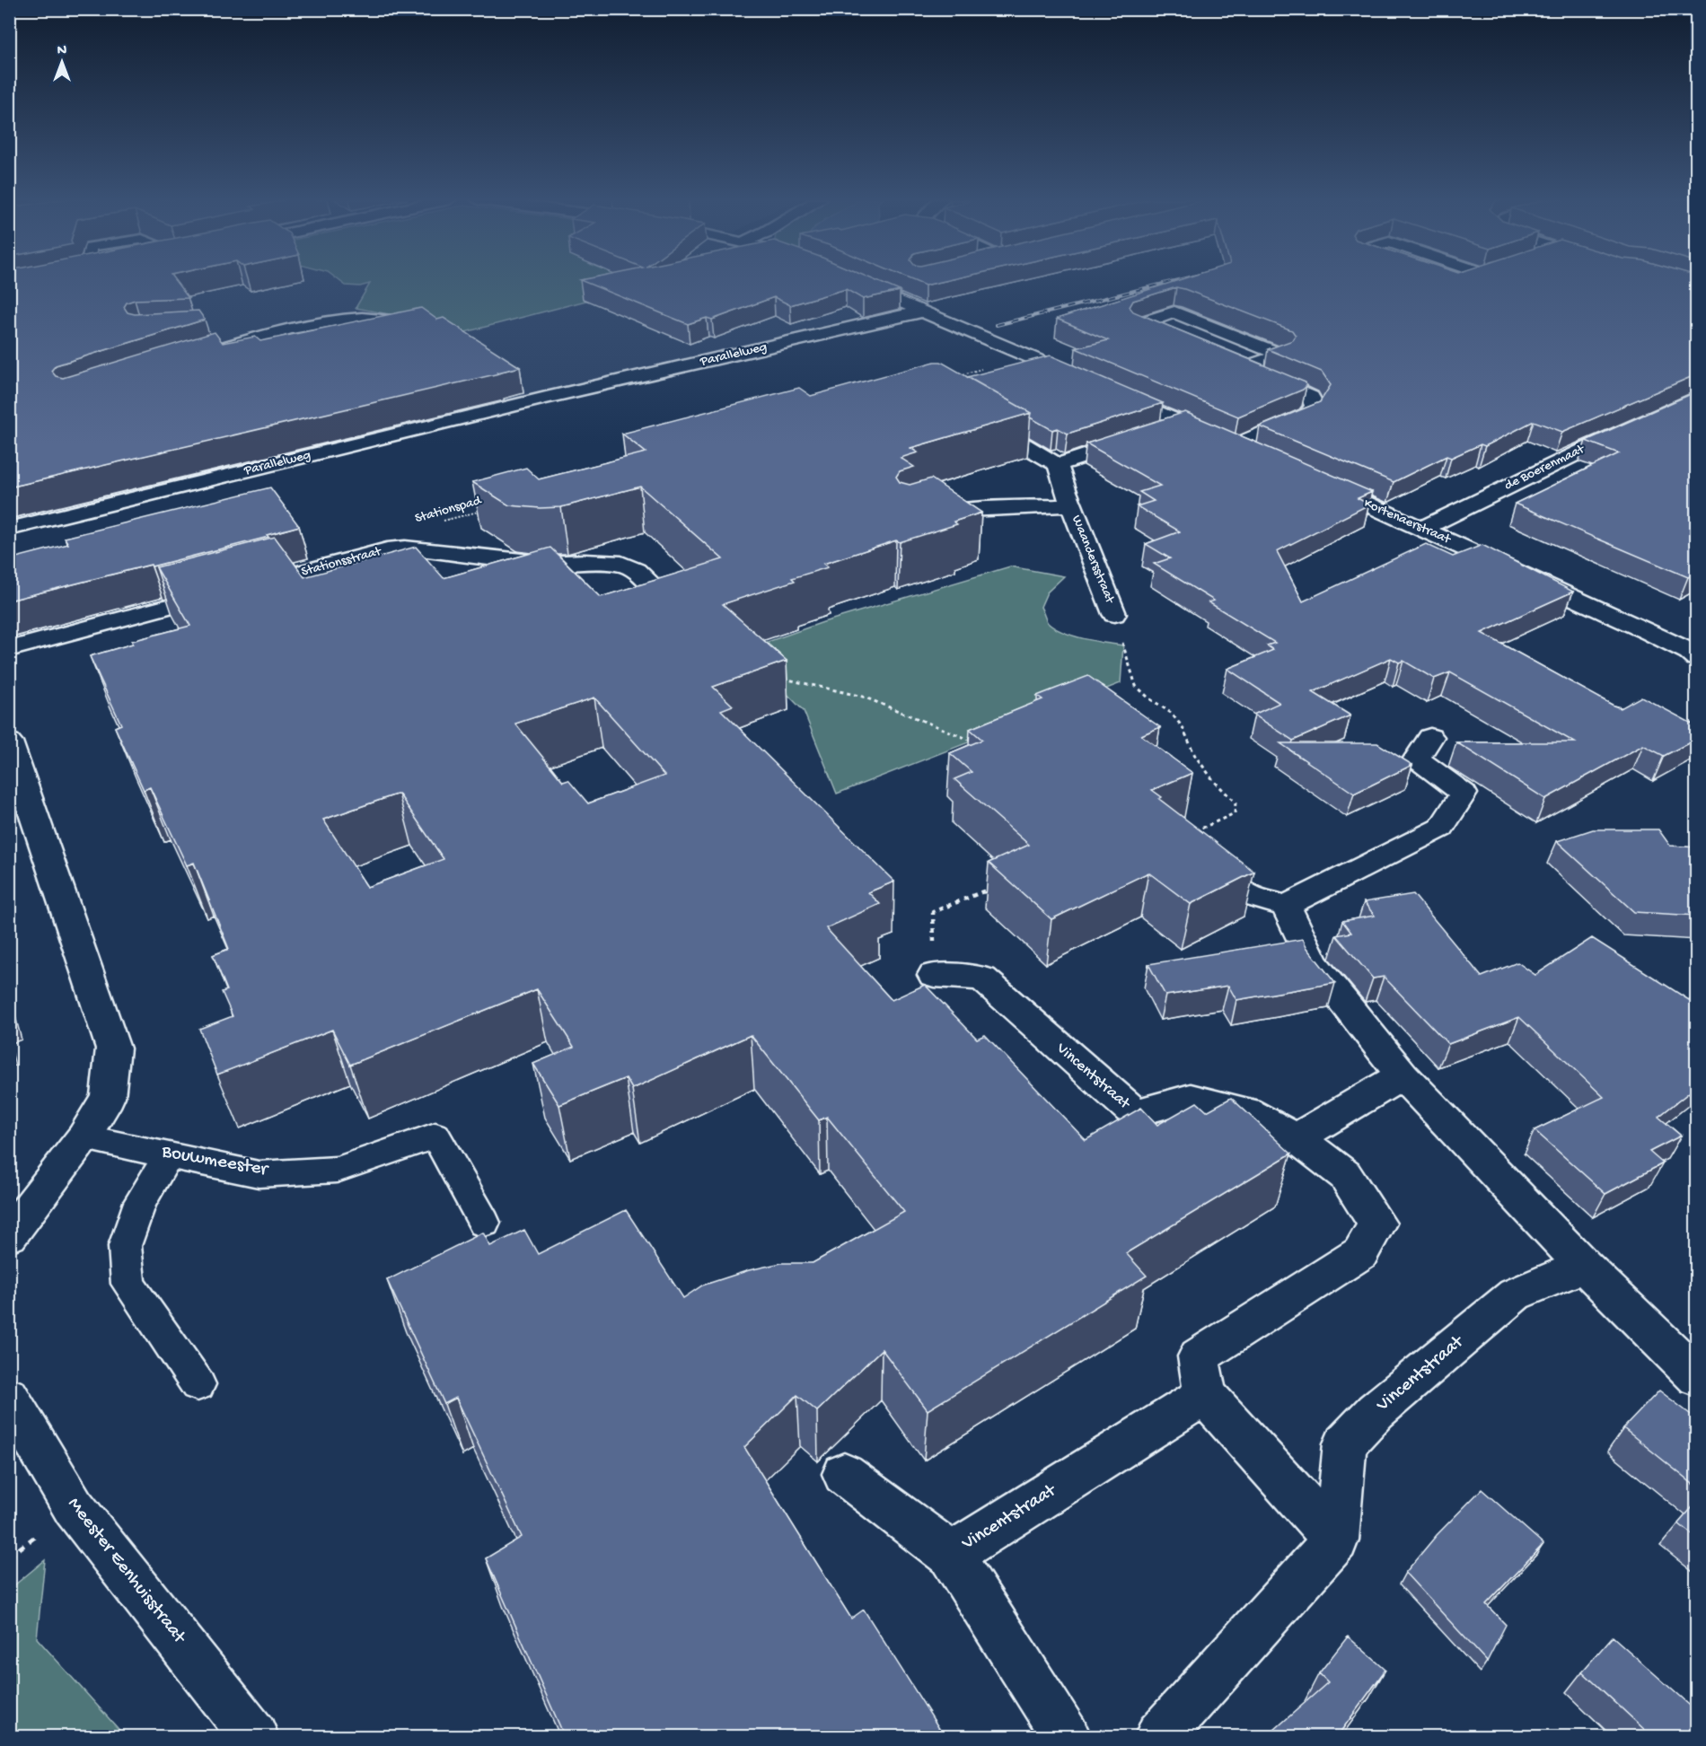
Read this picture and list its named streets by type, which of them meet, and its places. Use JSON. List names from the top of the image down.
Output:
{
  "streets": {
    "street": [
      "Parallelweg",
      "de Boerenmaat",
      "Kortenaerstraat",
      "Waandersstraat",
      "Stationsstraat",
      "Vincentstraat",
      "Meester Eenhuisstraat"
    ],
    "lane": ["Bouwmeester"],
    "path": ["Stationspad"]
  },
  "crossings": [
    ["de Boerenmaat", "Kortenaerstraat"]
  ],
  "north": "top"
}
